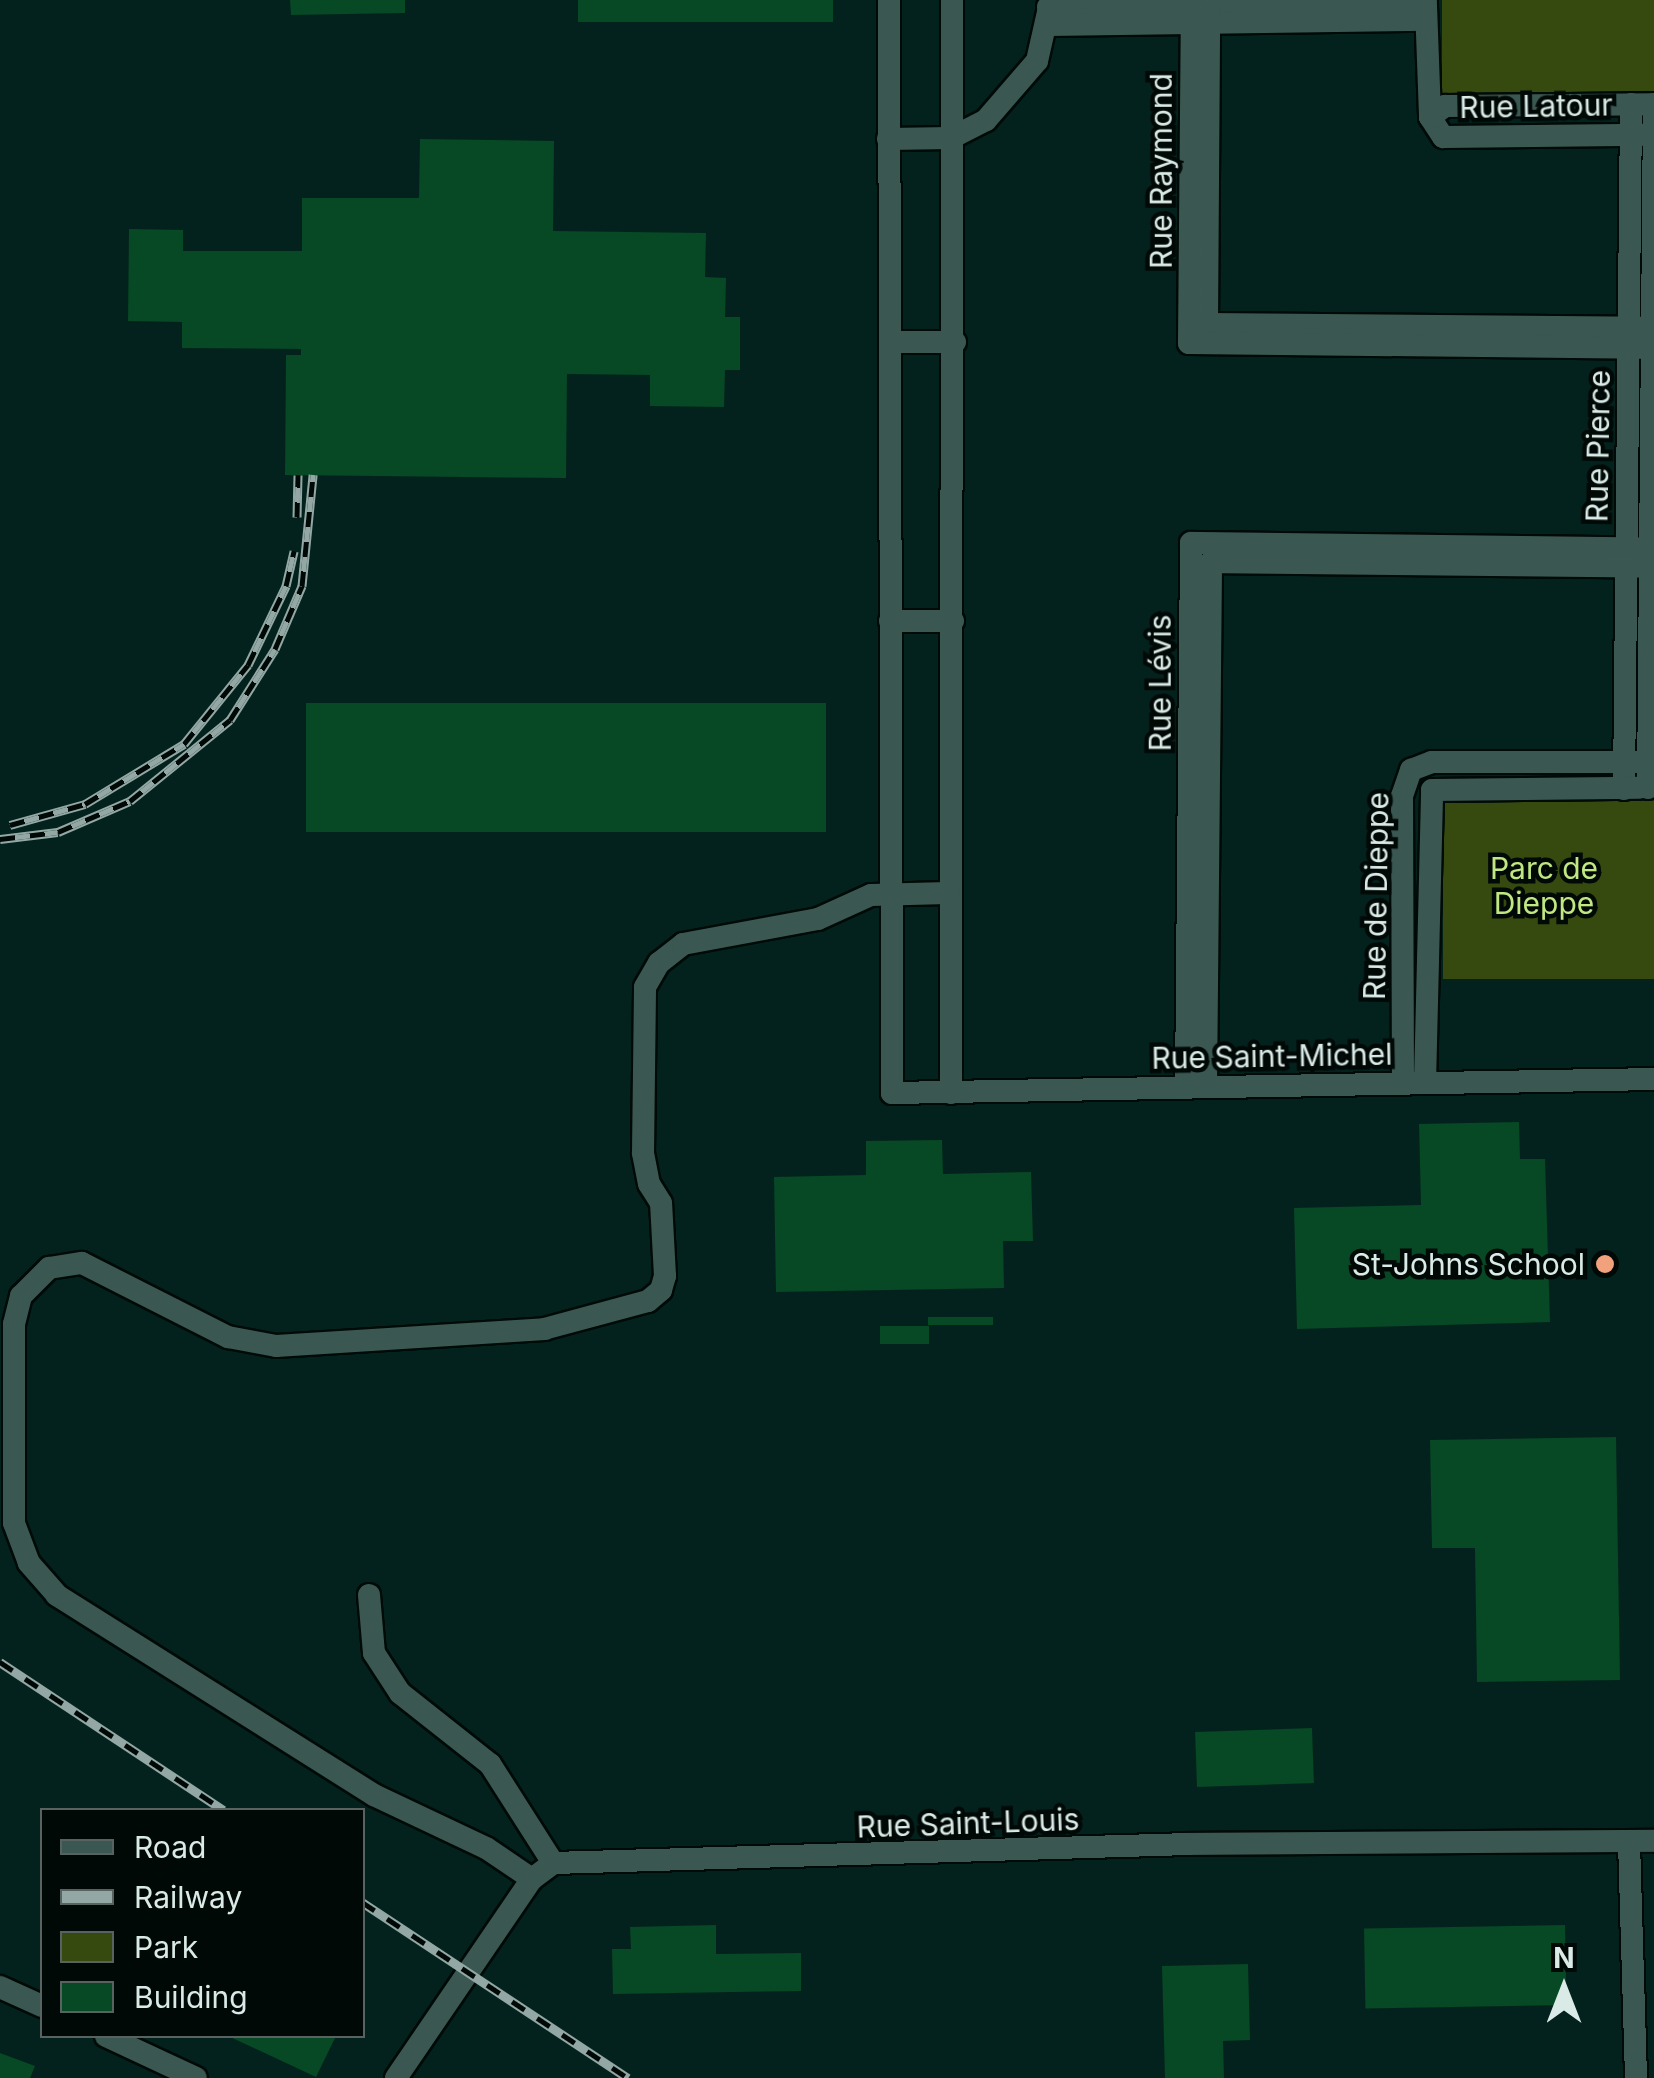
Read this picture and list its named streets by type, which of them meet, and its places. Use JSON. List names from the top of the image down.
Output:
{
  "streets": {
    "street": [
      "Rue Latour",
      "Rue Raymond",
      "Rue Pierce",
      "Rue Lévis",
      "Rue de Dieppe",
      "Rue Saint-Michel",
      "Rue Saint-Louis"
    ]
  },
  "crossings": [
    ["Rue Latour", "Rue Raymond"],
    ["Rue Latour", "Rue Pierce"],
    ["Rue Pierce", "Rue de Dieppe"],
    ["Rue Lévis", "Rue Saint-Michel"],
    ["Rue de Dieppe", "Rue Saint-Michel"]
  ],
  "parks": ["Parc de Dieppe"],
  "places": ["St-Johns School"],
  "legend": [
    "Road",
    "Railway",
    "Park",
    "Building"
  ],
  "north": "top"
}
